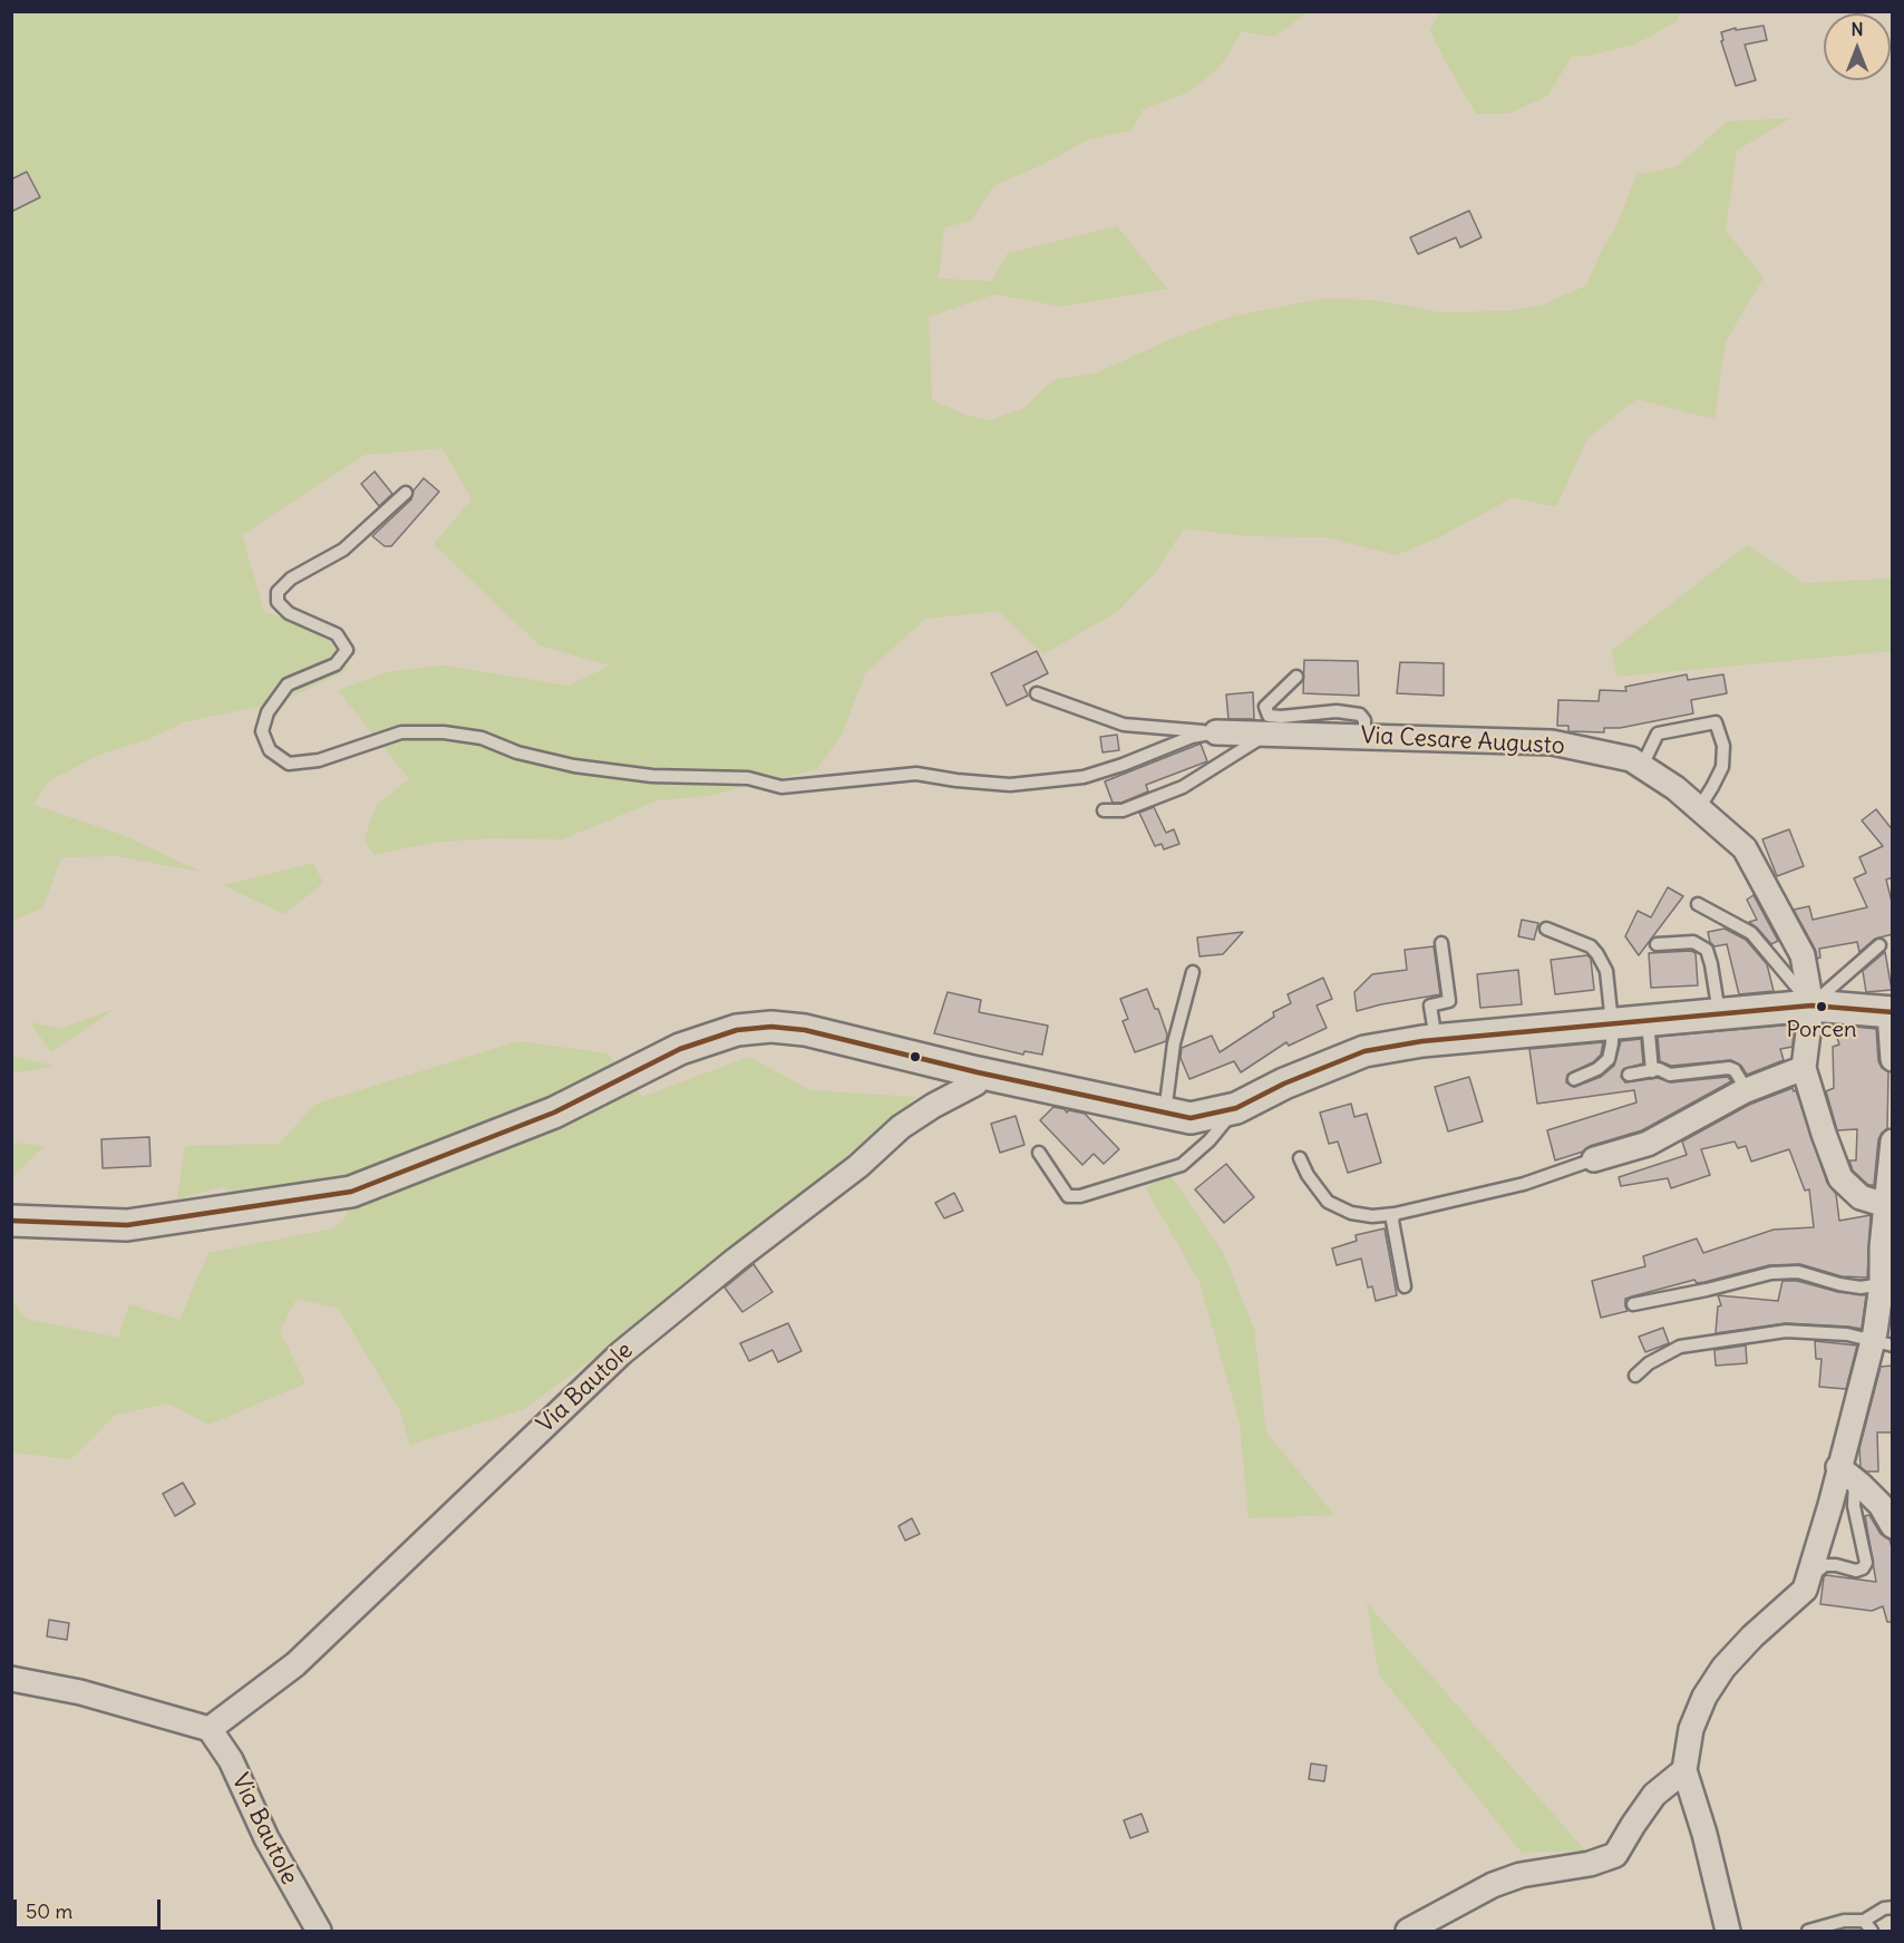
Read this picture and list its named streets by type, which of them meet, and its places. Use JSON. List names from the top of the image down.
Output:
{
  "streets": {
    "street": ["Via Cesare Augusto", "Via Bautole"]
  },
  "places": ["Porcen"],
  "scale_bar": "50 m",
  "north": "top"
}
